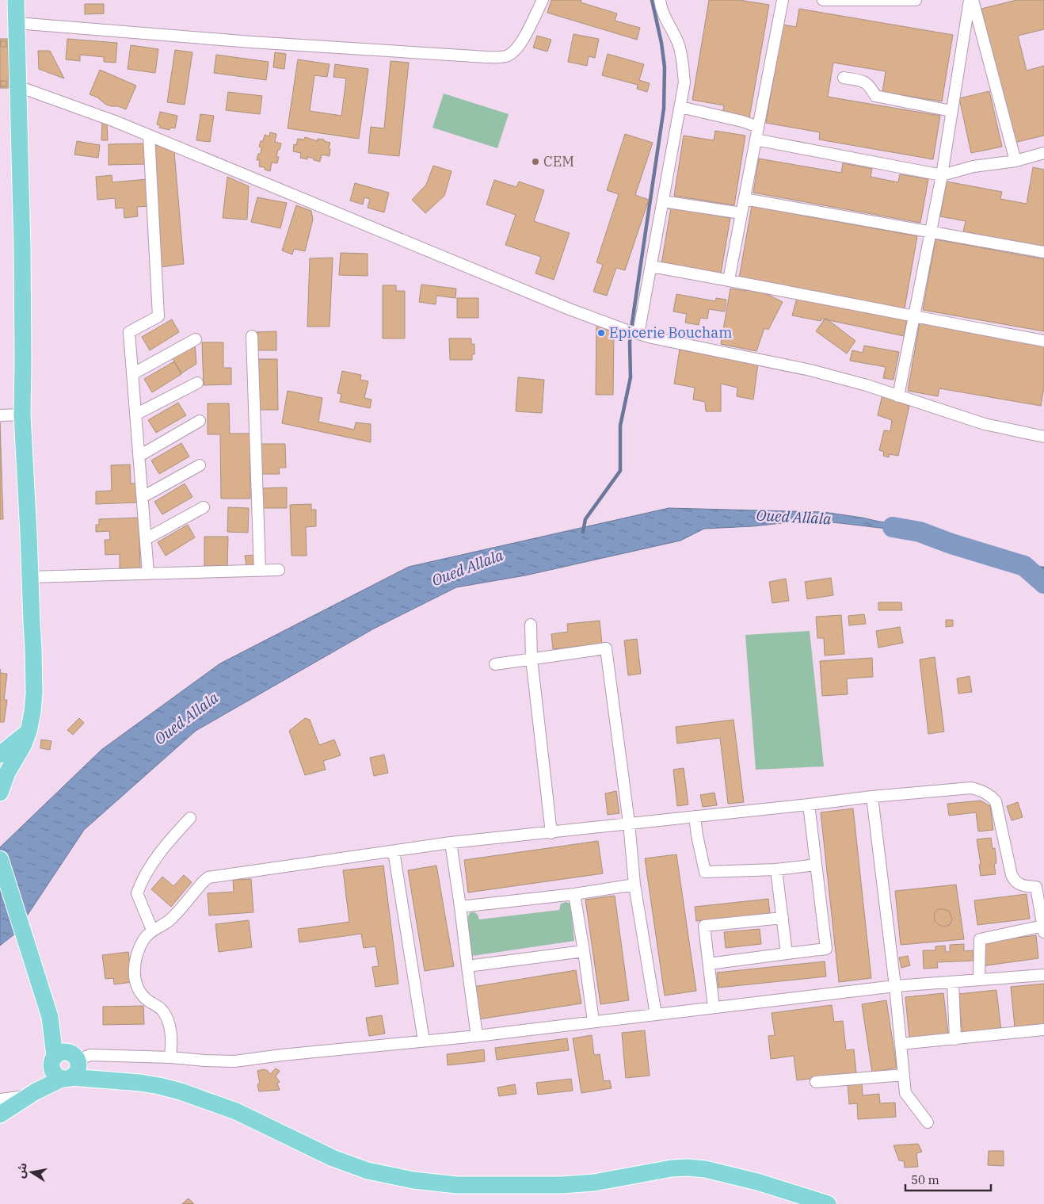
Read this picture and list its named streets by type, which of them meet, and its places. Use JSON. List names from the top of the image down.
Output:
{
  "water": ["Oued Allala"],
  "places": ["CEM", "Epicerie Boucham"],
  "scale_bar": "50 m",
  "north": "left"
}
